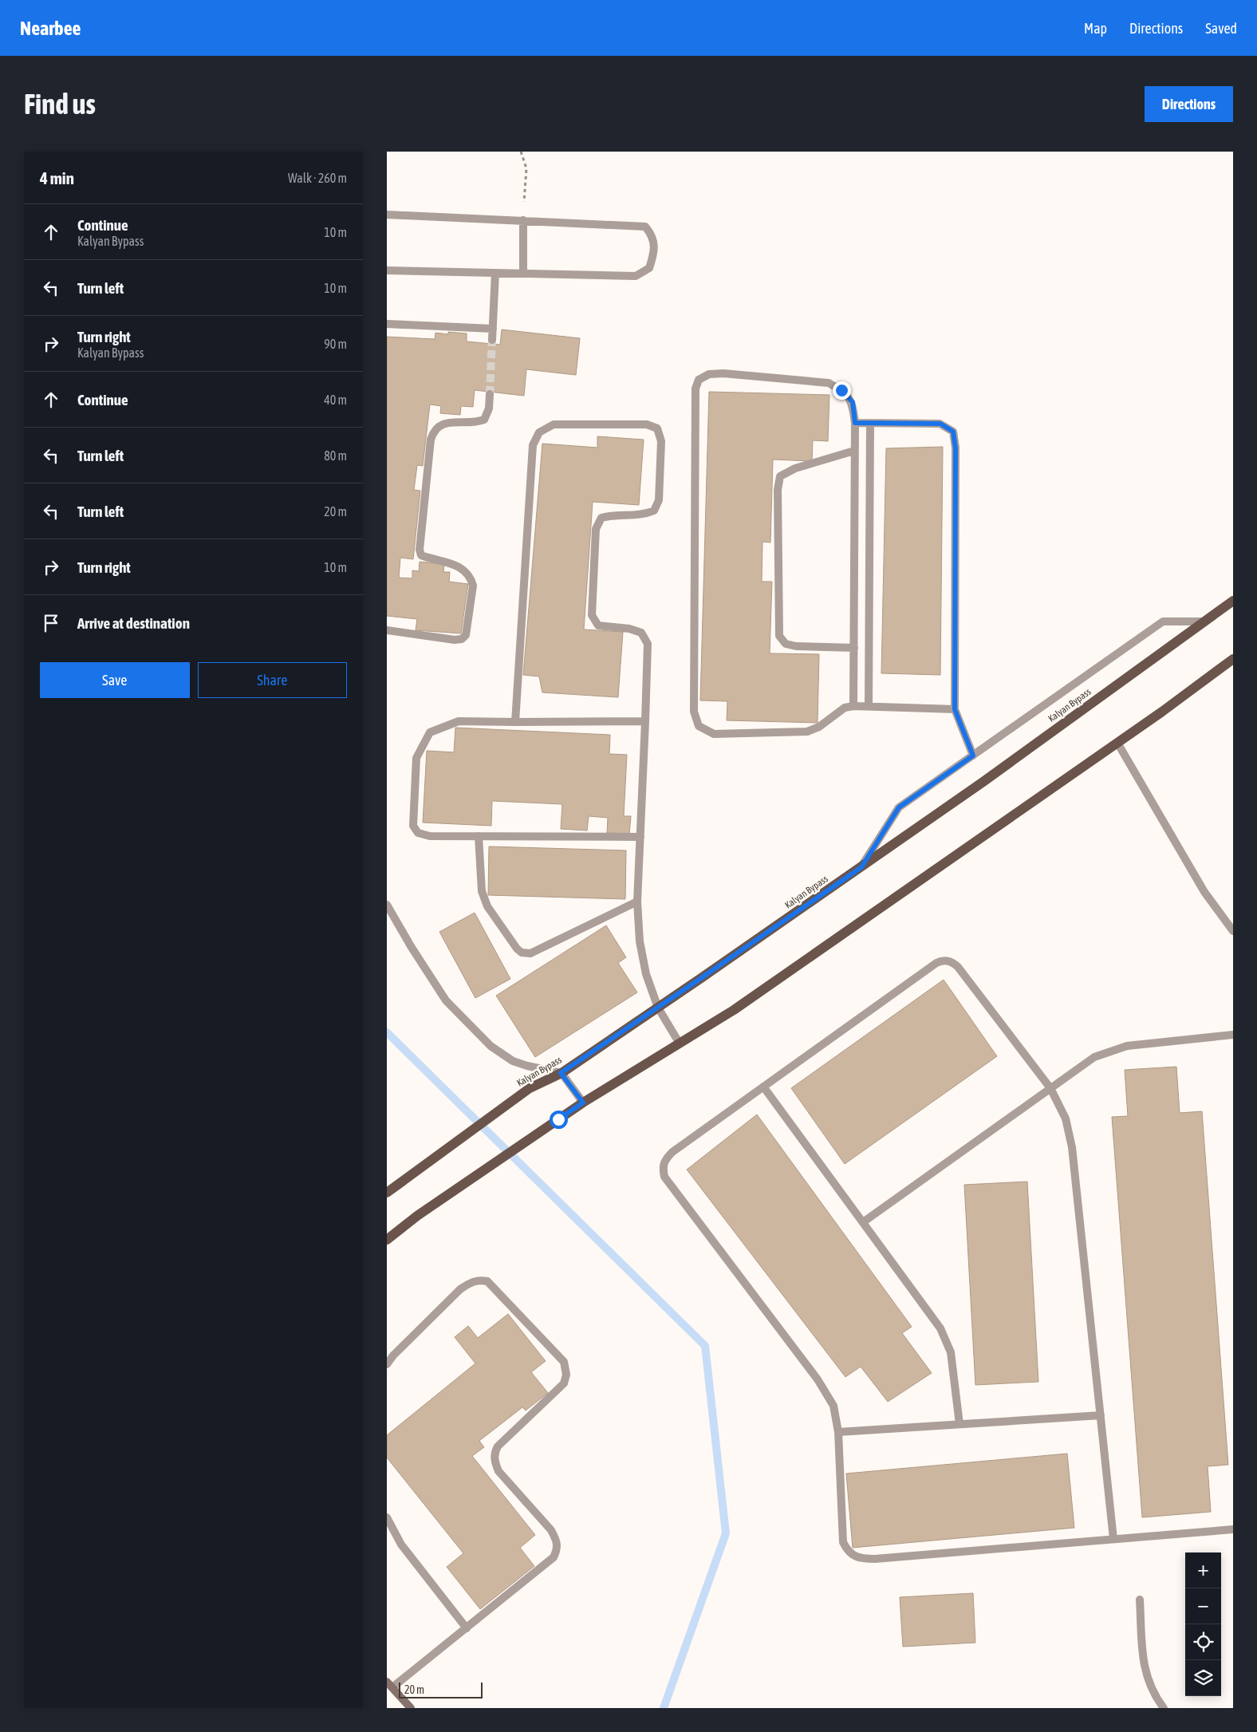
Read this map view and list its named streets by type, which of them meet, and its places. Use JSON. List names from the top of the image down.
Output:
{
  "streets": {
    "main road": ["Kalyan Bypass"]
  },
  "scale_bar": "20 m",
  "page": {
    "header": "Nearbee",
    "nav": ["Map", "Directions", "Saved"],
    "buttons": [
      "Directions",
      ["Save", "Share"]
    ],
    "title": "Find us",
    "heading": ["4 min", "Walk · 260 m"],
    "list": [
      ["Continue", "Kalyan Bypass", "10 m"],
      ["Turn left", "10 m"],
      ["Turn right", "Kalyan Bypass", "90 m"],
      ["Continue", "40 m"],
      ["Turn left", "80 m"],
      ["Turn left", "20 m"],
      ["Turn right", "10 m"],
      "Arrive at destination"
    ],
    "map_buttons": ["+", "−"],
    "scale": "20 m"
  }
}
